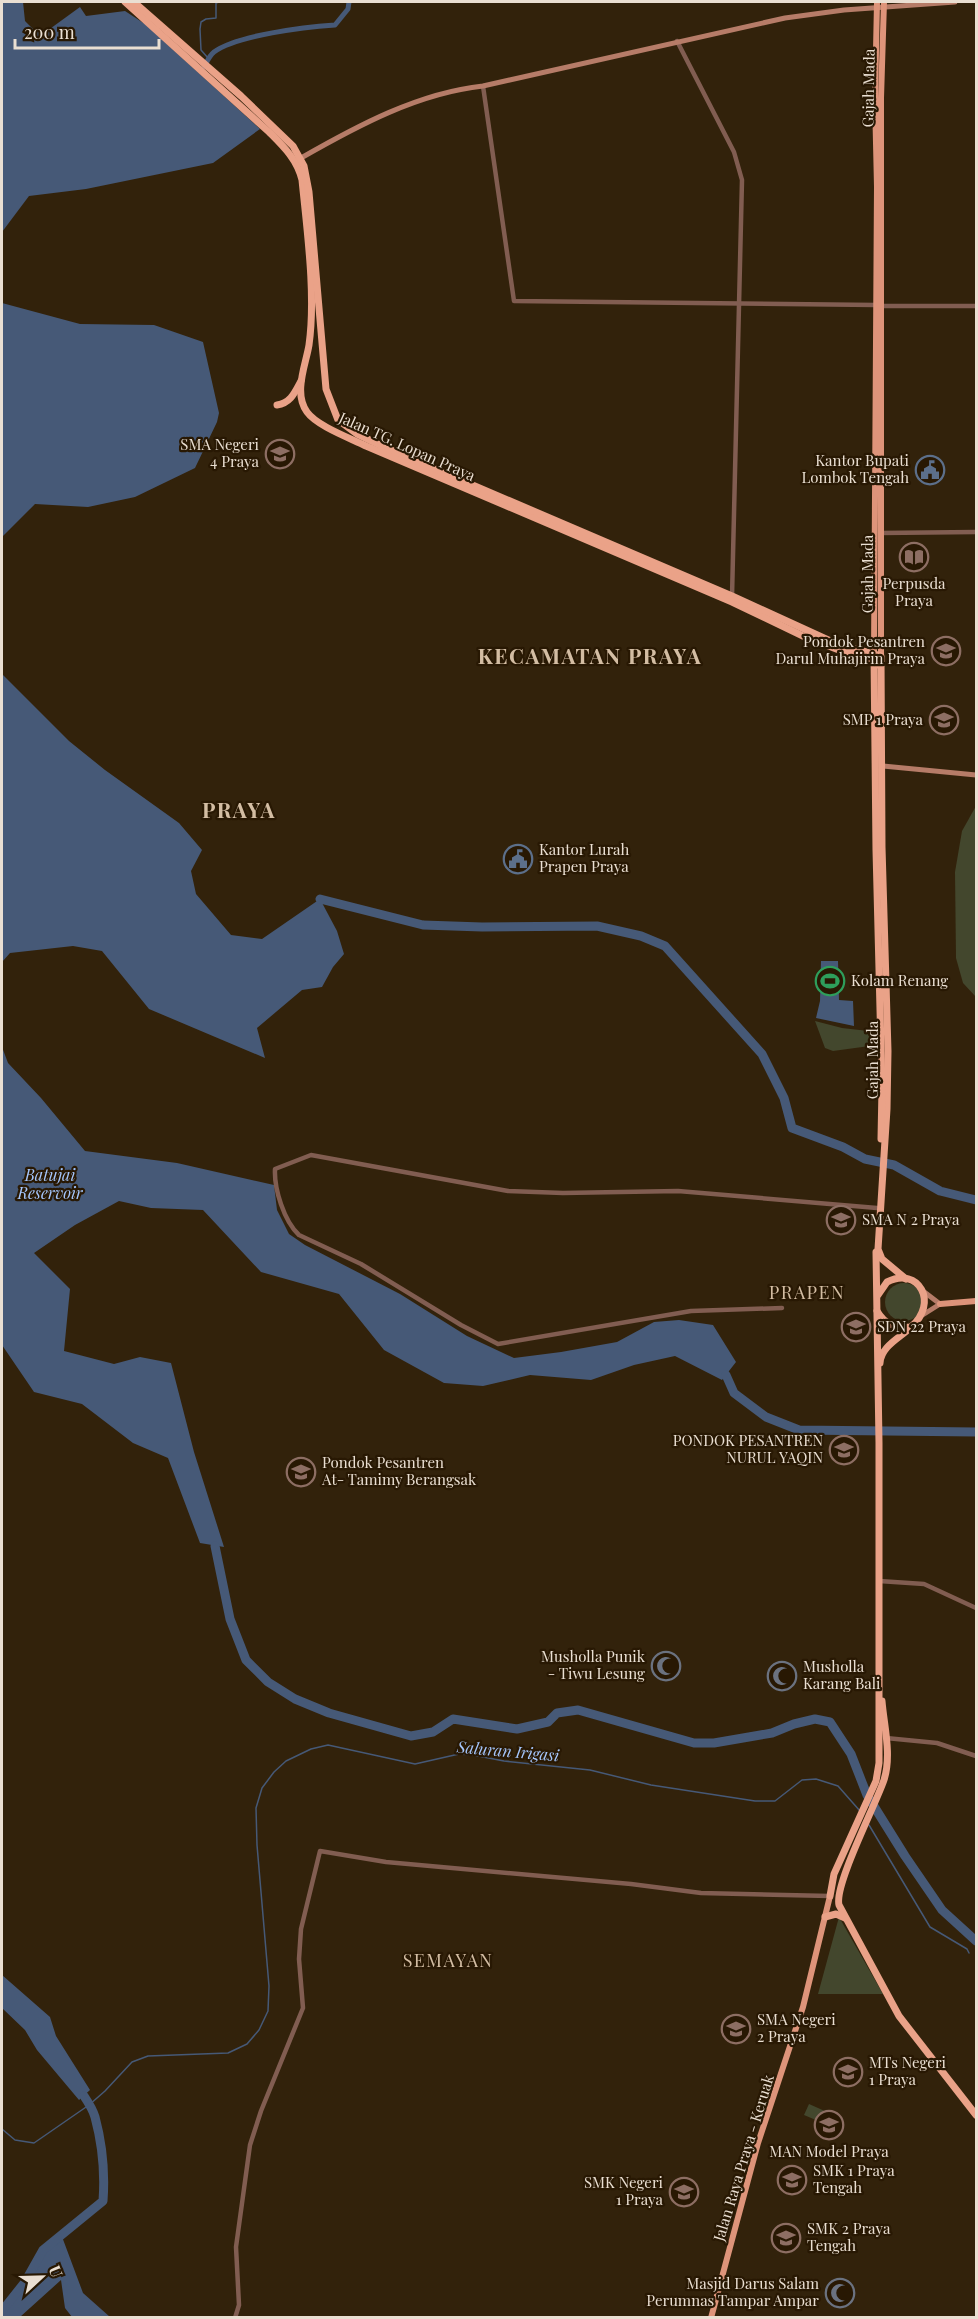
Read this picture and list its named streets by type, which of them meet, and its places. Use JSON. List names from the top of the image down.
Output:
{
  "streets": {
    "highway": ["Gajah Mada", "Jalan TG. Lopan Praya"],
    "main road": ["Jalan Raya Praya - Keruak"]
  },
  "crossings": [
    ["Gajah Mada", "Jalan TG. Lopan Praya"]
  ],
  "districts": [
    "KECAMATAN PRAYA",
    "PRAYA",
    "PRAPEN",
    "SEMAYAN"
  ],
  "water": ["Batujai Reservoir", "Saluran Irigasi"],
  "places": {
    "school or university": [
      "SMA Negeri 4 Praya",
      "Pondok Pesantren Darul Muhajirin Praya",
      "SMP 1 Praya",
      "SMA N 2 Praya",
      "SDN 22 Praya",
      "PONDOK PESANTREN NURUL YAQIN",
      "Pondok Pesantren At- Tamimy Berangsak",
      "SMA Negeri 2 Praya",
      "MTs Negeri 1 Praya",
      "MAN Model Praya",
      "SMK 1 Praya Tengah",
      "SMK Negeri 1 Praya",
      "SMK 2 Praya Tengah"
    ],
    "public building": ["Kantor Bupati Lombok Tengah", "Kantor Lurah Prapen Praya"],
    "library": ["Perpusda Praya"],
    "sports": ["Kolam Renang"],
    "mosque": ["Musholla Punik - Tiwu Lesung", "Musholla Karang Bali", "Masjid Darus Salam Perumnas Tampar Ampar"]
  },
  "scale_bar": "200 m",
  "north": "right"
}
